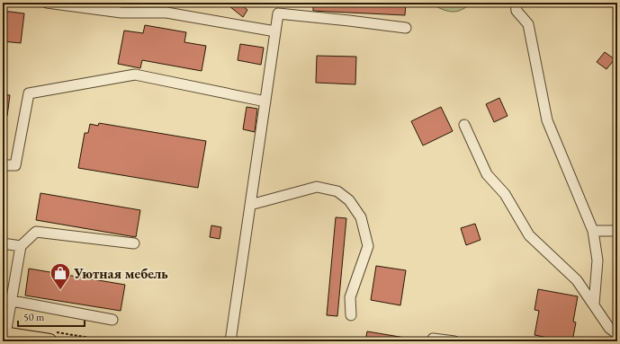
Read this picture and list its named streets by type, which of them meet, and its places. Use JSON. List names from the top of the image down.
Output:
{
  "places": {
    "shop": ["Уютная мебель"]
  },
  "scale_bar": "50 m"
}
